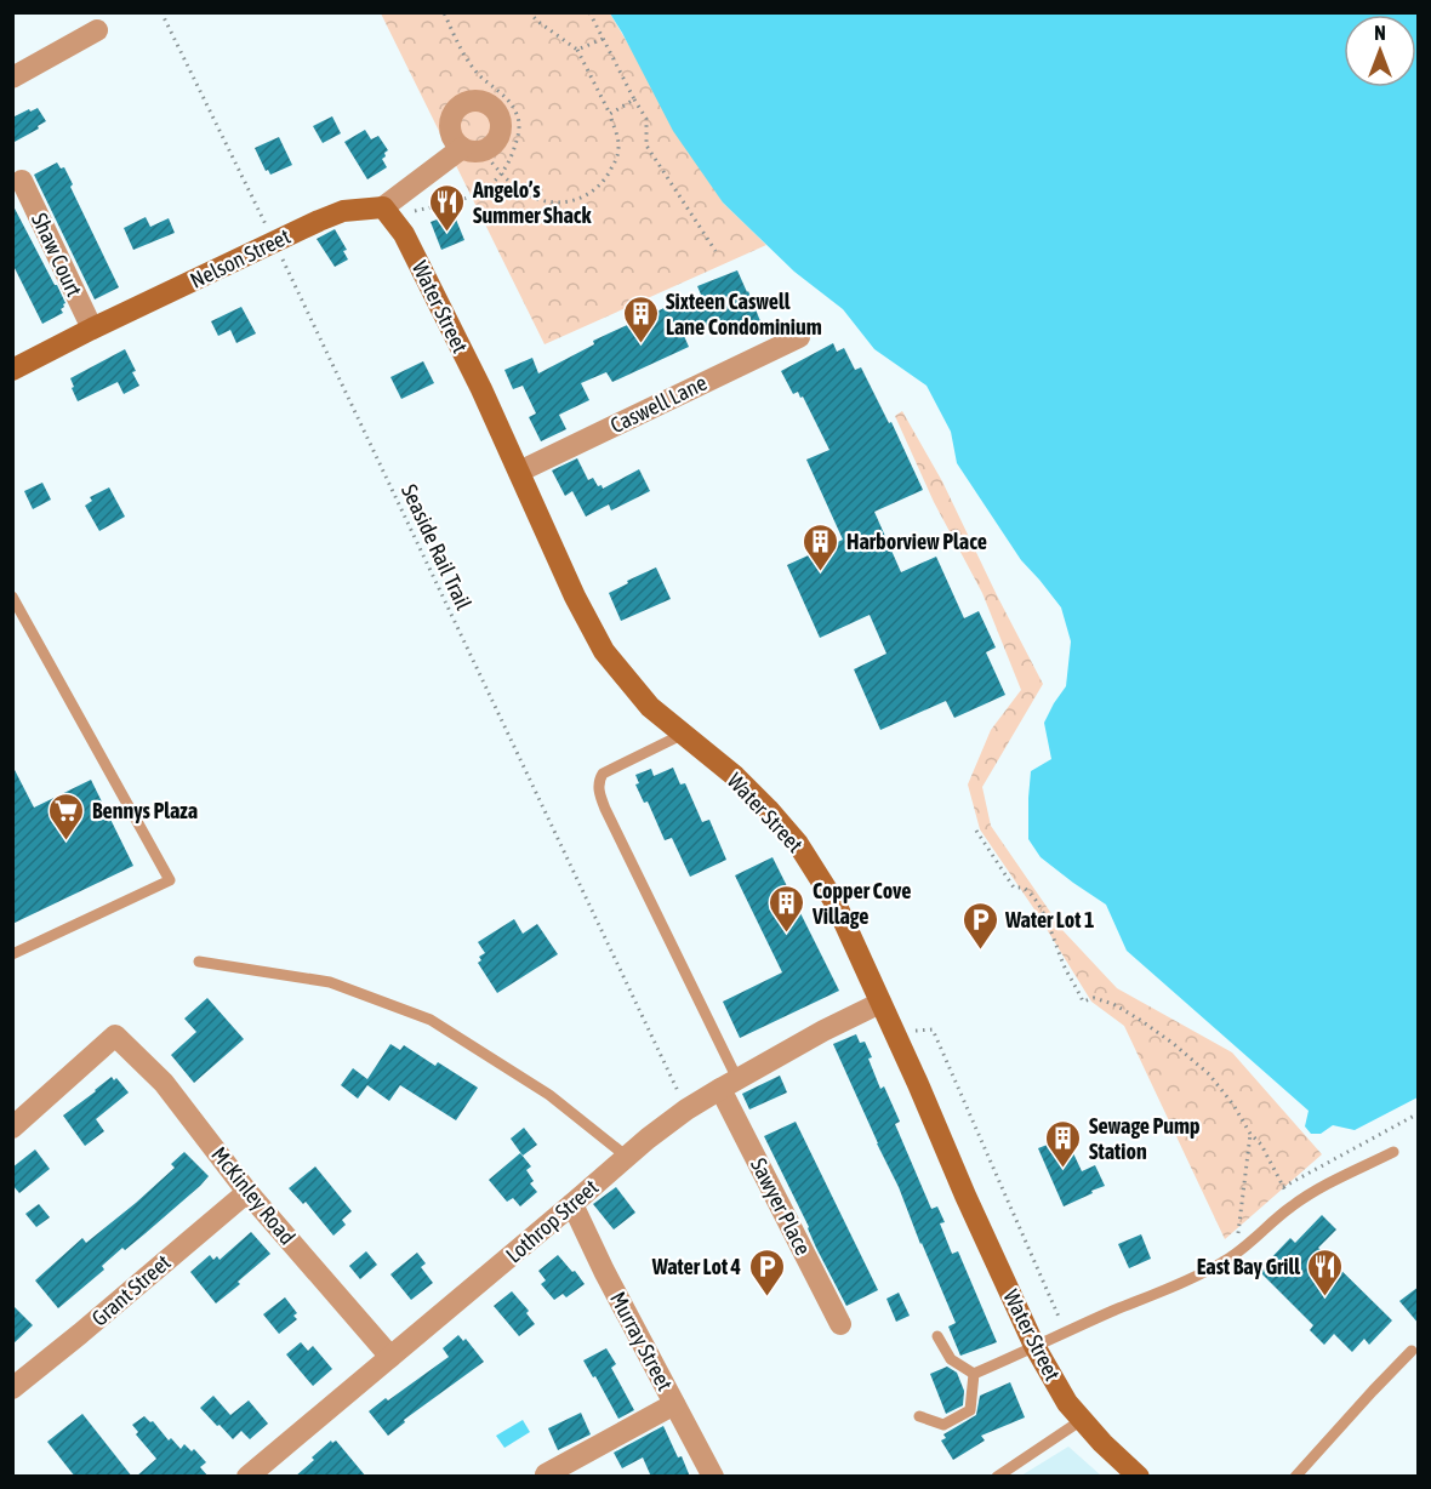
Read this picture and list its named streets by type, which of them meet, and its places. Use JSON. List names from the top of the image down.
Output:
{
  "streets": {
    "main road": ["Nelson Street", "Water Street"],
    "street": [
      "Shaw Court",
      "Caswell Lane",
      "McKinley Road",
      "Sawyer Place",
      "Lothrop Street",
      "Grant Street",
      "Murray Street"
    ],
    "path": ["Seaside Rail Trail"]
  },
  "crossings": [
    ["Shaw Court", "Nelson Street"],
    ["Nelson Street", "Water Street"],
    ["Nelson Street", "Seaside Rail Trail"],
    ["Water Street", "Caswell Lane"],
    ["Water Street", "Lothrop Street"],
    ["McKinley Road", "Lothrop Street"],
    ["McKinley Road", "Grant Street"],
    ["Sawyer Place", "Lothrop Street"],
    ["Lothrop Street", "Murray Street"]
  ],
  "places": {
    "restaurant": ["Angelo’s Summer Shack", "East Bay Grill"],
    "building": [
      "Sixteen Caswell Lane Condominium",
      "Harborview Place",
      "Copper Cove Village",
      "Sewage Pump Station"
    ],
    "supermarket": ["Bennys Plaza"],
    "parking": ["Water Lot 1", "Water Lot 4"]
  },
  "north": "top"
}
